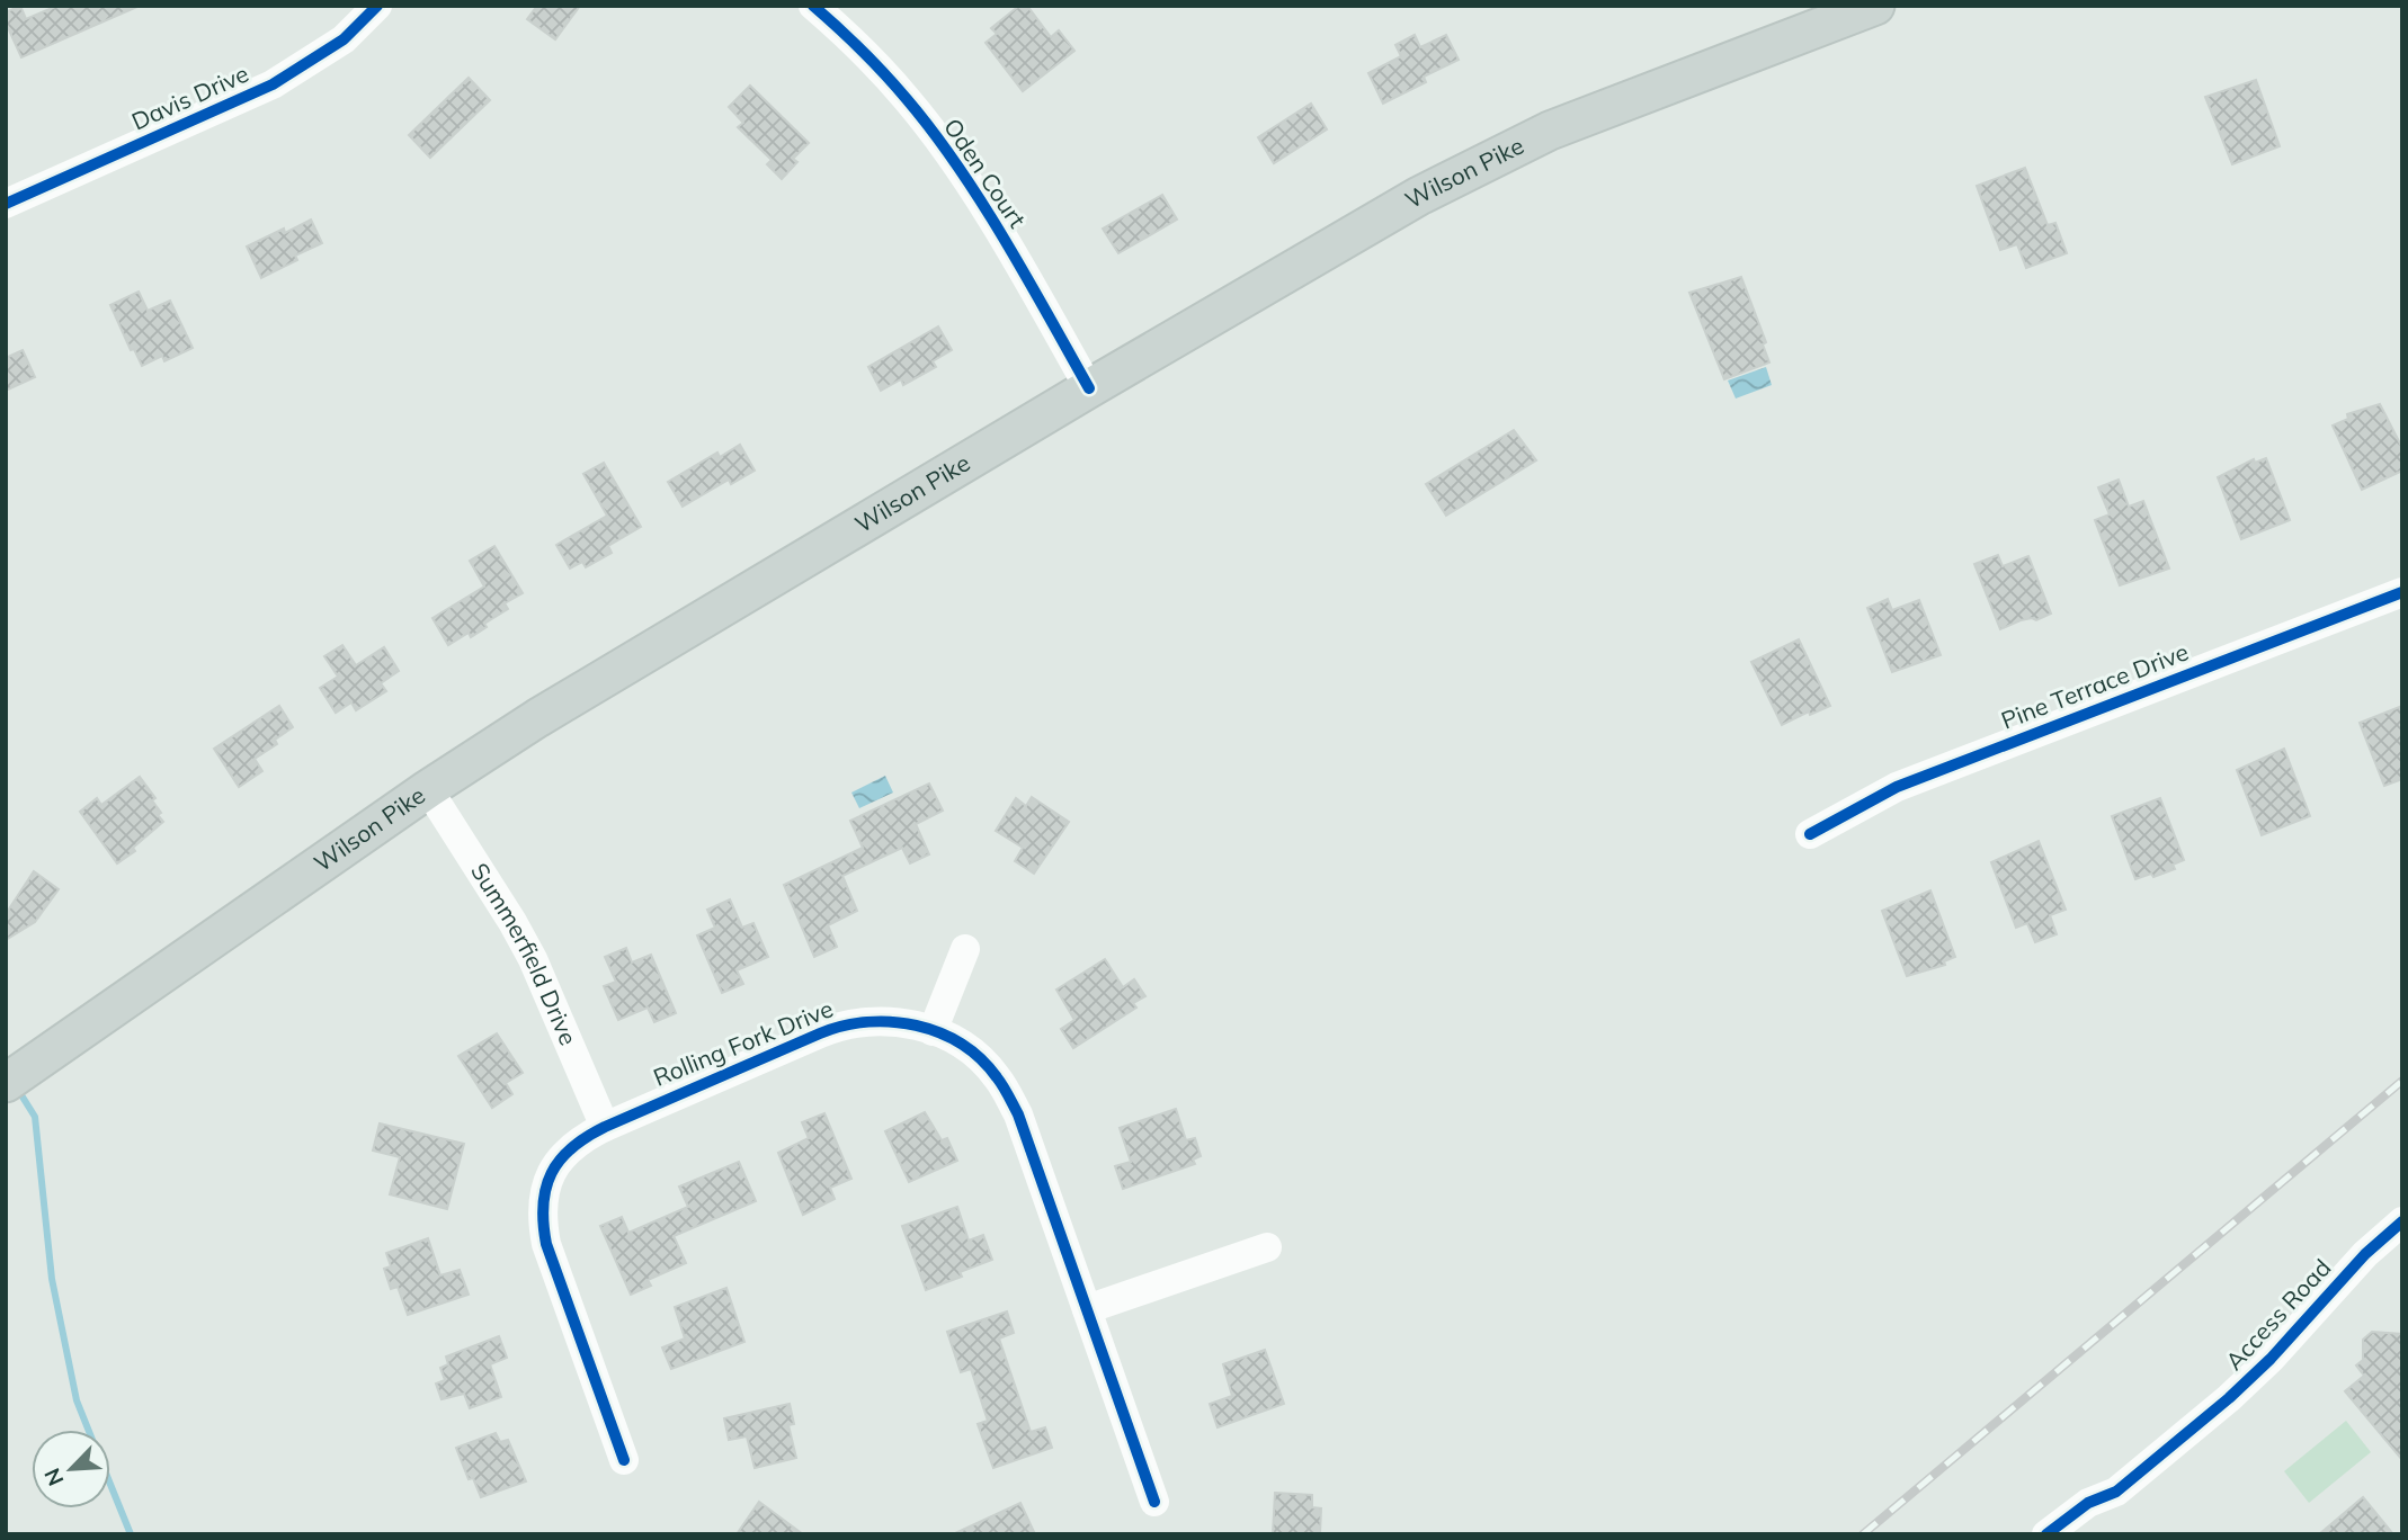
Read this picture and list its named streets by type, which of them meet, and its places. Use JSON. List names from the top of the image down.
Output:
{
  "streets": {
    "main road": ["Wilson Pike"],
    "street": [
      "Davis Drive",
      "Oden Court",
      "Pine Terrace Drive",
      "Summerfield Drive",
      "Rolling Fork Drive",
      "Access Road"
    ]
  },
  "crossings": [
    ["Oden Court", "Wilson Pike"],
    ["Wilson Pike", "Summerfield Drive"],
    ["Summerfield Drive", "Rolling Fork Drive"]
  ],
  "north": "bottom left"
}
